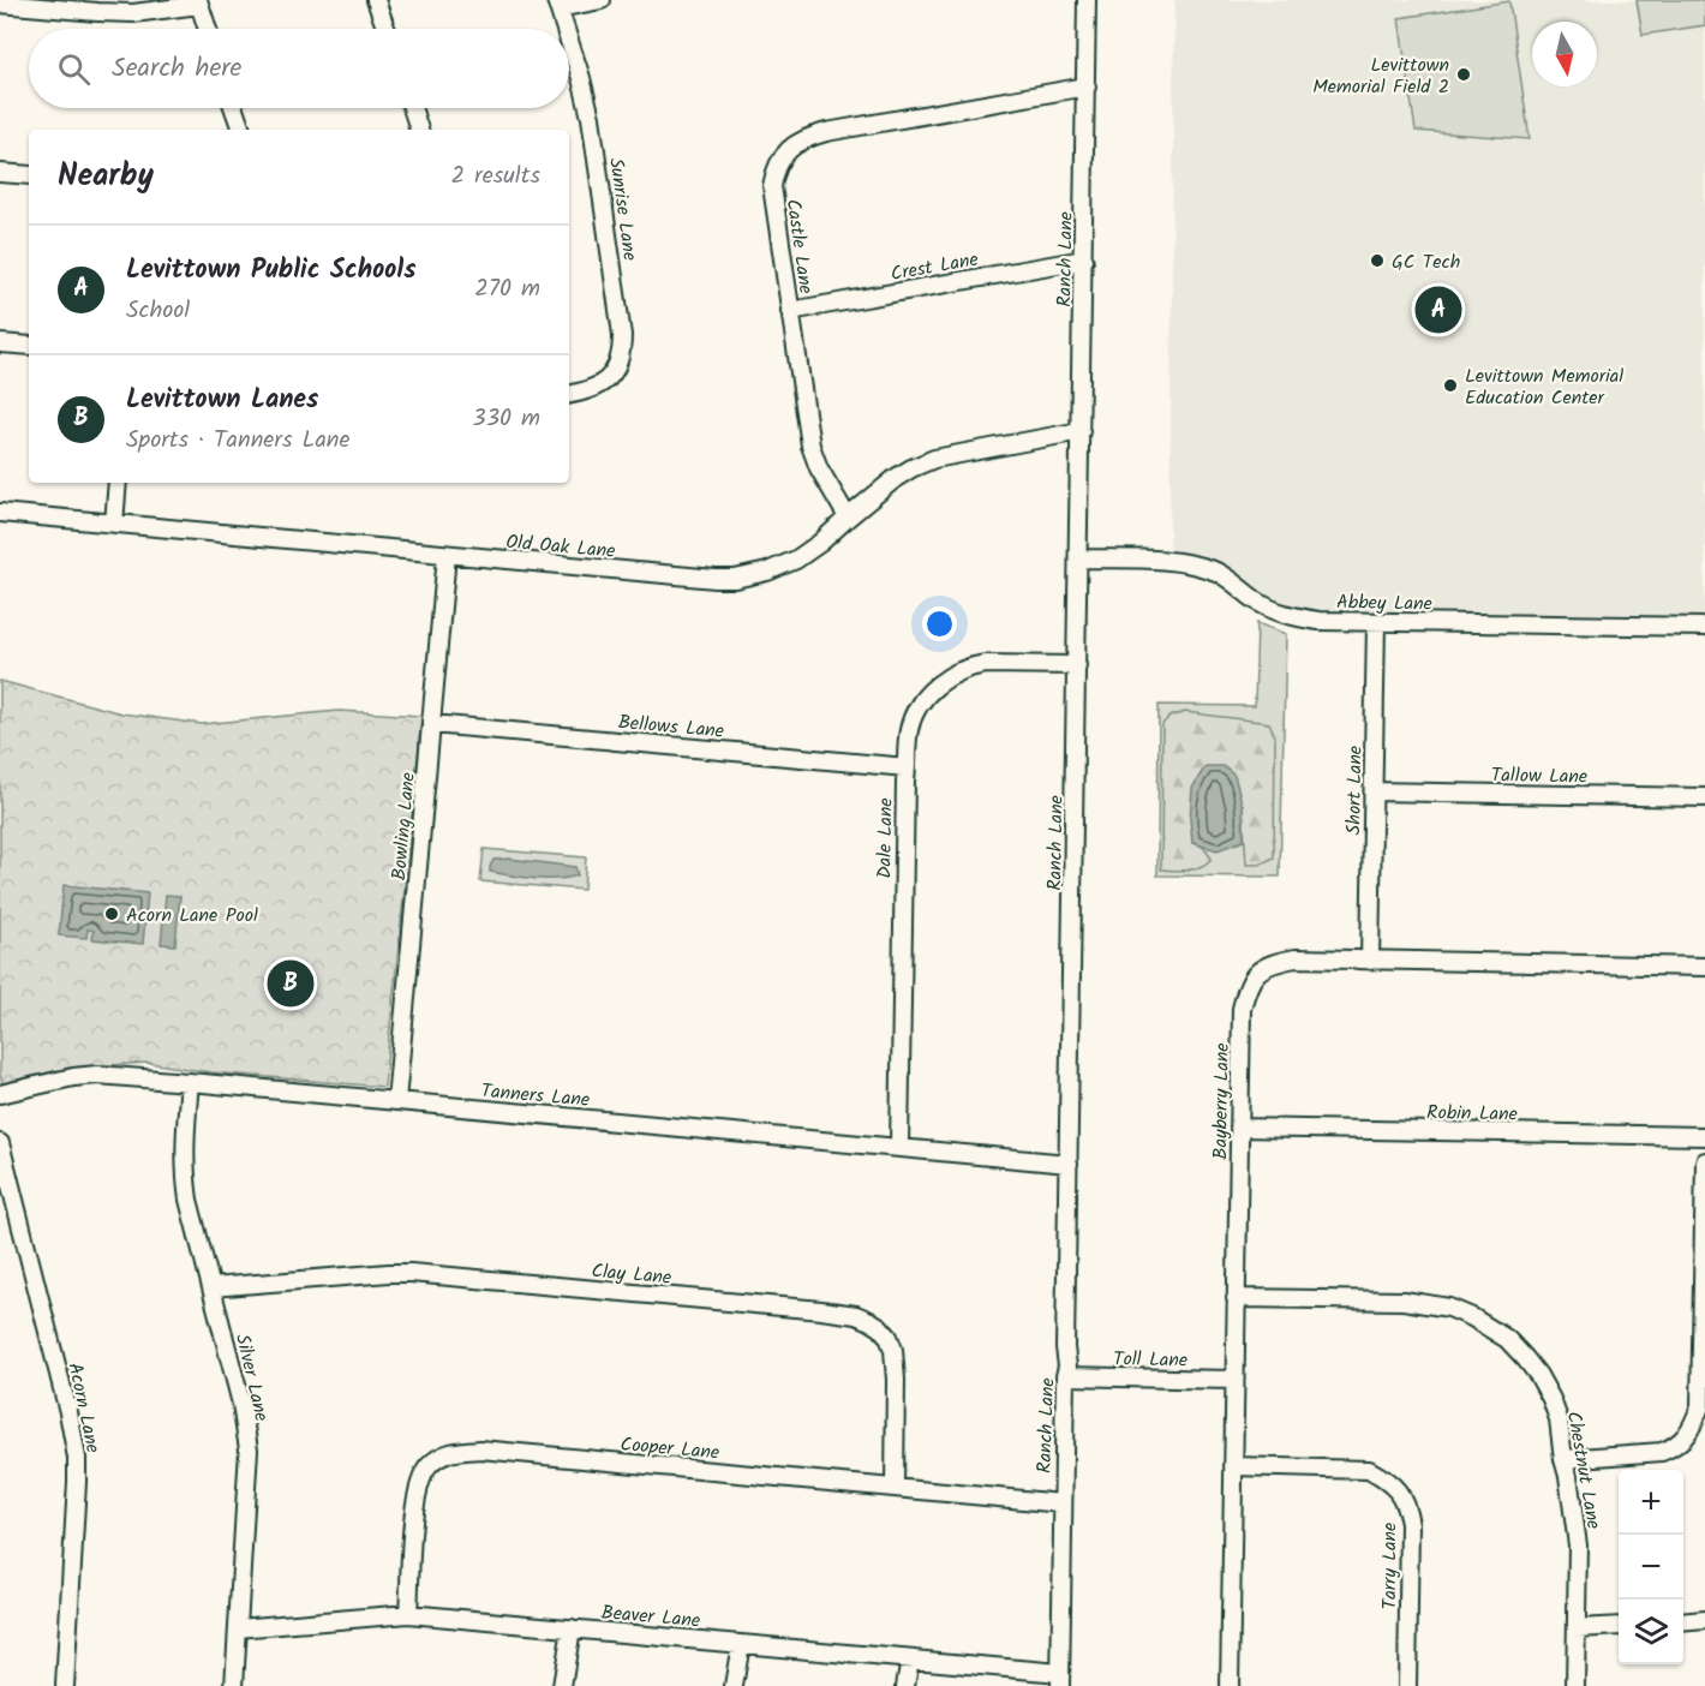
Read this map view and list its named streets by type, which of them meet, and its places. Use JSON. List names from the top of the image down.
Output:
{
  "streets": {
    "street": [
      "Sunrise Lane",
      "Castle Lane",
      "Ranch Lane",
      "Crest Lane",
      "Old Oak Lane",
      "Abbey Lane",
      "Bellows Lane",
      "Tallow Lane",
      "Short Lane",
      "Bowling Lane",
      "Dale Lane",
      "Tanners Lane",
      "Bayberry Lane",
      "Robin Lane",
      "Clay Lane",
      "Toll Lane",
      "Silver Lane",
      "Acorn Lane",
      "Cooper Lane",
      "Chestnut Lane",
      "Tarry Lane",
      "Beaver Lane"
    ]
  },
  "crossings": [
    ["Castle Lane", "Ranch Lane"],
    ["Castle Lane", "Crest Lane"],
    ["Castle Lane", "Old Oak Lane"],
    ["Ranch Lane", "Crest Lane"],
    ["Ranch Lane", "Old Oak Lane"],
    ["Ranch Lane", "Abbey Lane"],
    ["Ranch Lane", "Dale Lane"],
    ["Ranch Lane", "Tanners Lane"],
    ["Ranch Lane", "Toll Lane"],
    ["Ranch Lane", "Cooper Lane"],
    ["Ranch Lane", "Beaver Lane"],
    ["Old Oak Lane", "Bowling Lane"],
    ["Abbey Lane", "Short Lane"],
    ["Bellows Lane", "Bowling Lane"],
    ["Bellows Lane", "Dale Lane"],
    ["Tallow Lane", "Short Lane"],
    ["Short Lane", "Bayberry Lane"],
    ["Bowling Lane", "Tanners Lane"],
    ["Dale Lane", "Tanners Lane"],
    ["Tanners Lane", "Silver Lane"],
    ["Bayberry Lane", "Robin Lane"],
    ["Bayberry Lane", "Toll Lane"],
    ["Bayberry Lane", "Chestnut Lane"],
    ["Bayberry Lane", "Tarry Lane"],
    ["Clay Lane", "Silver Lane"],
    ["Clay Lane", "Cooper Lane"],
    ["Silver Lane", "Beaver Lane"],
    ["Cooper Lane", "Beaver Lane"]
  ],
  "places": [
    "Levittown Memorial Field 2",
    "GC Tech",
    "Levittown Memorial Education Center",
    "Acorn Lane Pool"
  ],
  "north": "bottom",
  "page": {
    "search": "Search here",
    "heading": ["Nearby", "2 results"],
    "list": [
      {
        "mark": "A",
        "name": "Levittown Public Schools",
        "note": "School",
        "value": "270 m"
      },
      {
        "mark": "B",
        "name": "Levittown Lanes",
        "note": "Sports · Tanners Lane",
        "value": "330 m"
      }
    ],
    "pins": ["A", "B"],
    "map_buttons": ["+", "−"]
  }
}
